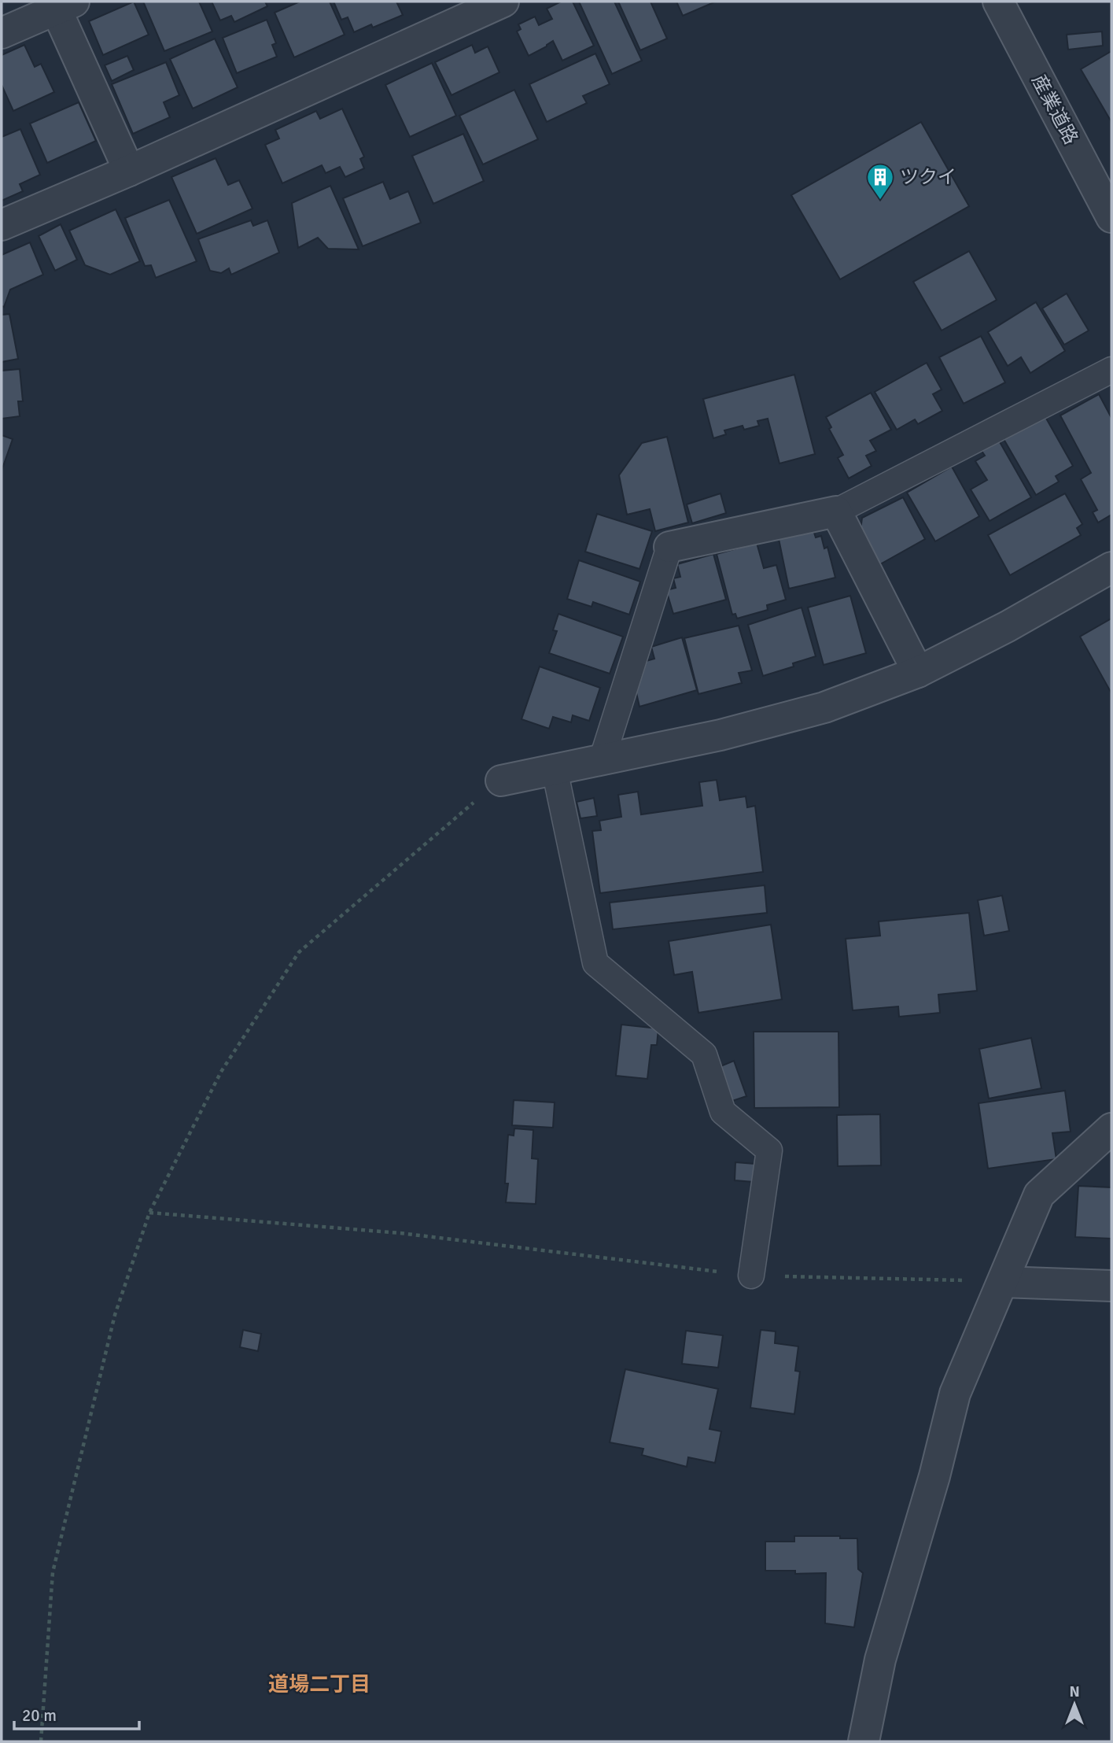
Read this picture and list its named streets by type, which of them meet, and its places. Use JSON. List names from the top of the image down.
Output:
{
  "streets": {
    "street": ["産業道路"]
  },
  "districts": ["道場二丁目"],
  "places": {
    "building": ["ツクイ"]
  },
  "scale_bar": "20 m",
  "north": "top"
}
